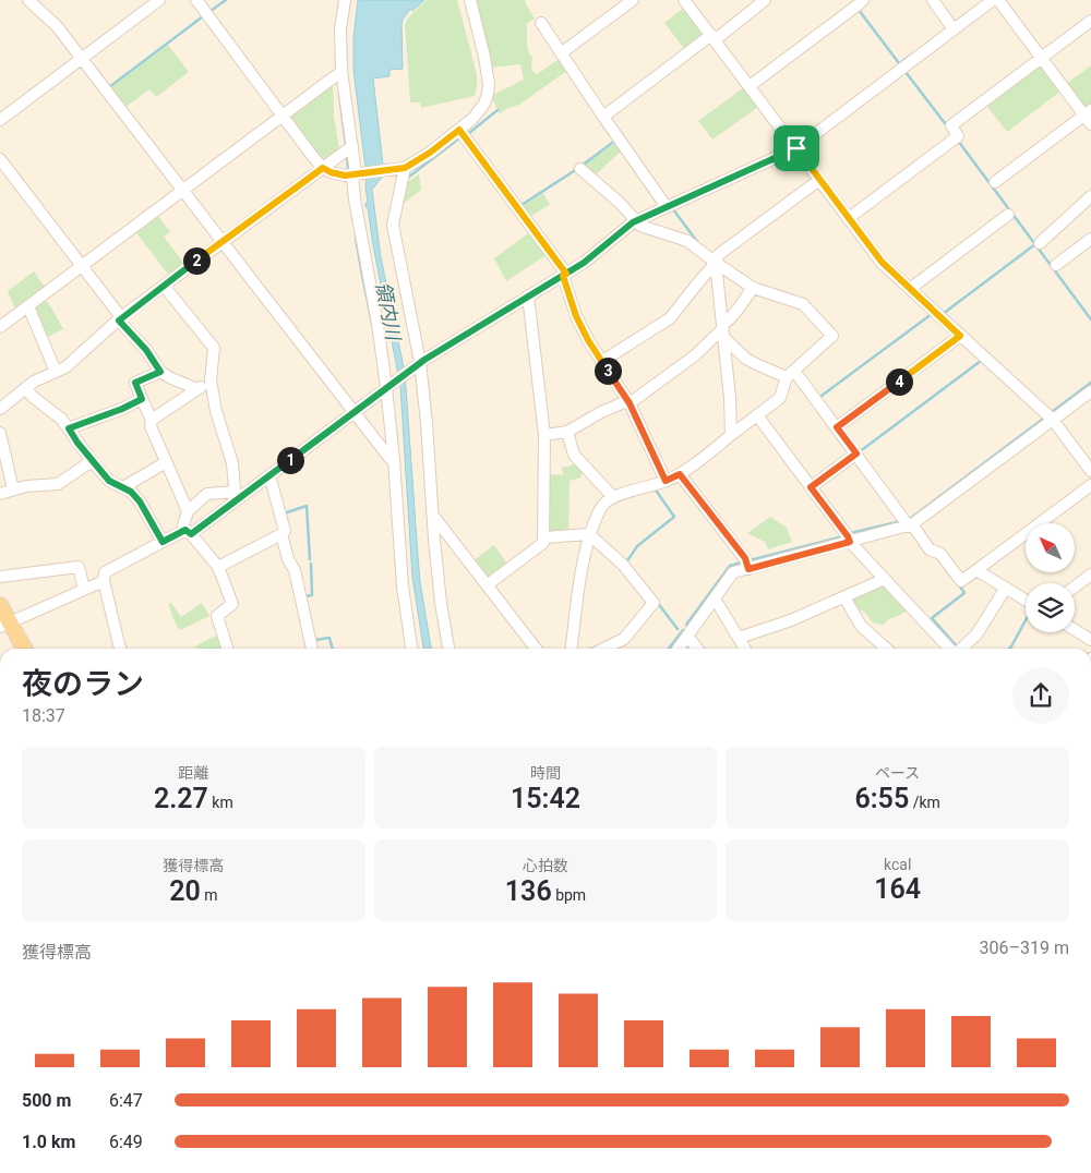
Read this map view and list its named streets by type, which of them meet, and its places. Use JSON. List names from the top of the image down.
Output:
{
  "water": ["領内川"],
  "north": "top left",
  "page": {
    "pins": [
      "2",
      "3",
      "4",
      "1"
    ],
    "heading": ["夜のラン", "18:37"],
    "stats": [
      ["距離", "2.27 km"],
      ["時間", "15:42"],
      ["ペース", "6:55 /km"],
      ["獲得標高", "20 m"],
      ["心拍数", "136 bpm"],
      ["kcal", "164"]
    ],
    "chart": ["獲得標高", "306–319 m"],
    "list": [
      {
        "name": "500 m",
        "note": "6:47"
      },
      {
        "name": "1.0 km",
        "note": "6:49"
      }
    ]
  }
}
